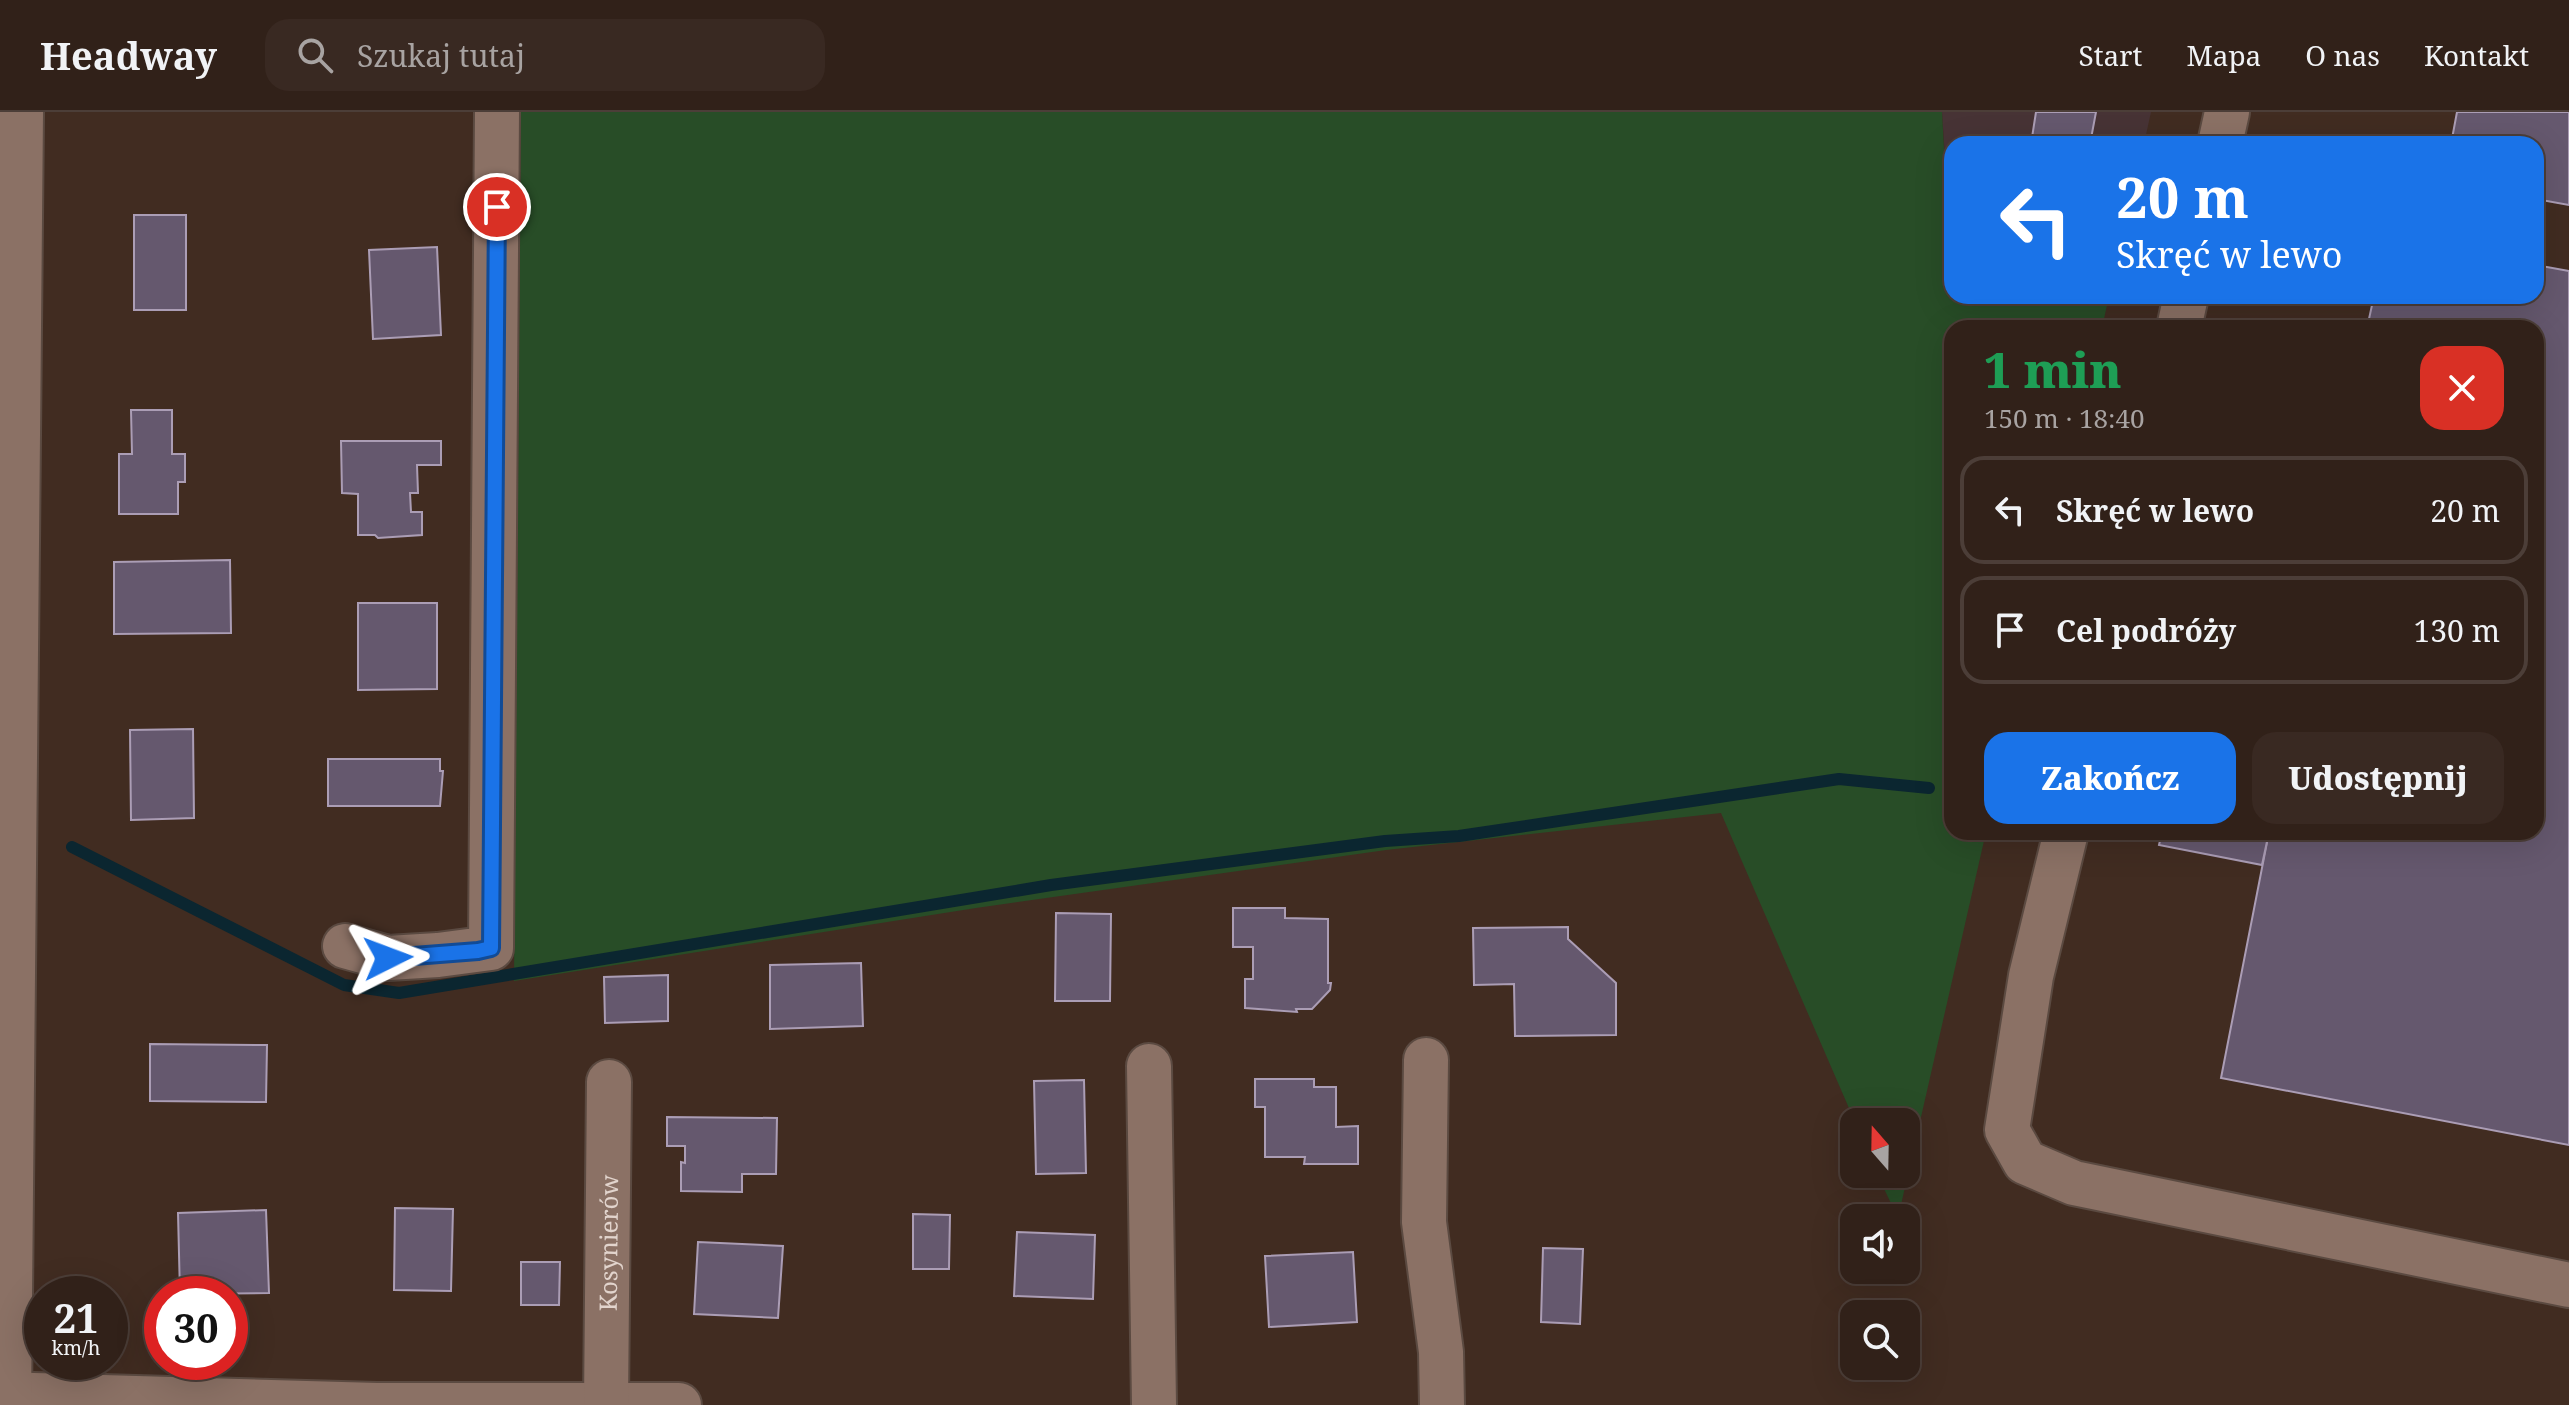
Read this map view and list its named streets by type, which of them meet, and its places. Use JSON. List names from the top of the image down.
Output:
{
  "streets": {
    "street": ["Kosynierów"]
  },
  "north": "top",
  "page": {
    "header": "Headway",
    "search": "Szukaj tutaj",
    "nav": [
      "Start",
      "Mapa",
      "O nas",
      "Kontakt"
    ],
    "turn": ["20 m", "Skręć w lewo"],
    "heading": ["1 min", "150 m · 18:40"],
    "list": [
      {
        "name": "Skręć w lewo",
        "value": "20 m"
      },
      {
        "name": "Cel podróży",
        "value": "130 m"
      }
    ],
    "buttons": ["Zakończ", "Udostępnij"],
    "speed": "21 km/h",
    "limit": "30"
  }
}
